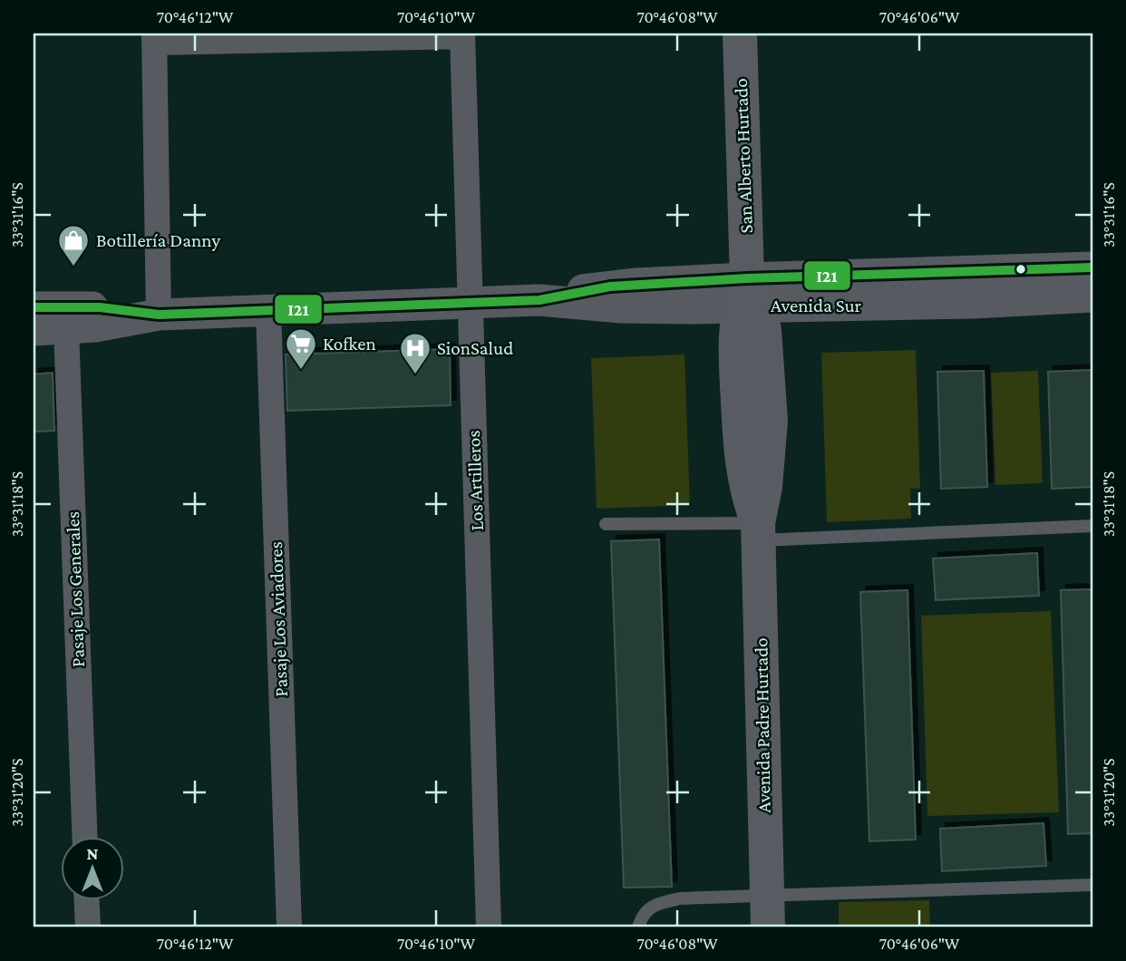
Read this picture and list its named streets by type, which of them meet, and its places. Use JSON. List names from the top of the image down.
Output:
{
  "streets": {
    "main road": ["San Alberto Hurtado", "Avenida Padre Hurtado"],
    "street": [
      "Avenida Sur",
      "Los Artilleros",
      "Pasaje Los Generales",
      "Pasaje Los Aviadores"
    ]
  },
  "crossings": [
    ["San Alberto Hurtado", "Avenida Sur"],
    ["San Alberto Hurtado", "Avenida Padre Hurtado"],
    ["Avenida Sur", "Los Artilleros"],
    ["Avenida Sur", "Pasaje Los Generales"],
    ["Avenida Sur", "Pasaje Los Aviadores"],
    ["Avenida Sur", "Avenida Padre Hurtado"]
  ],
  "places": {
    "shop": ["Botillería Danny"],
    "supermarket": ["Kofken"],
    "hospital": ["SionSalud"]
  },
  "lines": ["transit line I21"],
  "north": "top",
  "coordinates": [
    "70°46'12\"W",
    "70°46'10\"W",
    "70°46'08\"W",
    "70°46'06\"W",
    "33°31'16\"S",
    "33°31'18\"S",
    "33°31'20\"S"
  ]
}
